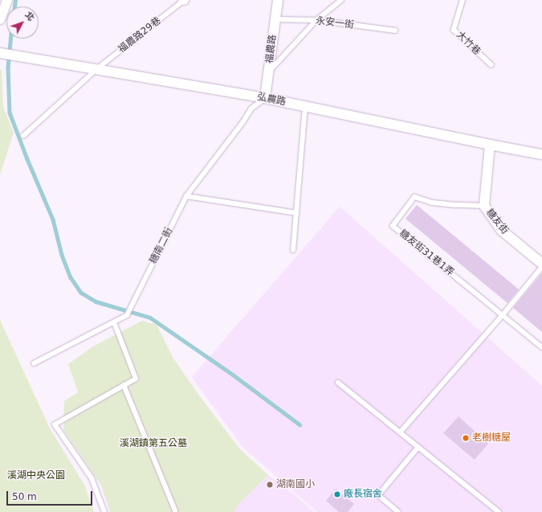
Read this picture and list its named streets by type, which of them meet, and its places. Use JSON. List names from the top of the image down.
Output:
{
  "streets": {
    "street": ["福農路", "弘農路", "糖友街"],
    "lane": [
      "永安一街",
      "福農路29巷",
      "大竹巷",
      "糖南二街",
      "糖友街31巷1弄"
    ]
  },
  "crossings": [
    ["永安一街", "福農路"],
    ["福農路29巷", "弘農路"],
    ["福農路", "弘農路"],
    ["福農路", "糖南二街"],
    ["弘農路", "糖友街"],
    ["弘農路", "糖南二街"],
    ["糖友街", "糖友街31巷1弄"]
  ],
  "parks": ["溪湖鎮第五公墓", "溪湖中央公園"],
  "places": ["老樹糖屋", "湖南國小", "廠長宿舍"],
  "scale_bar": "50 m",
  "north": "top right"
}
